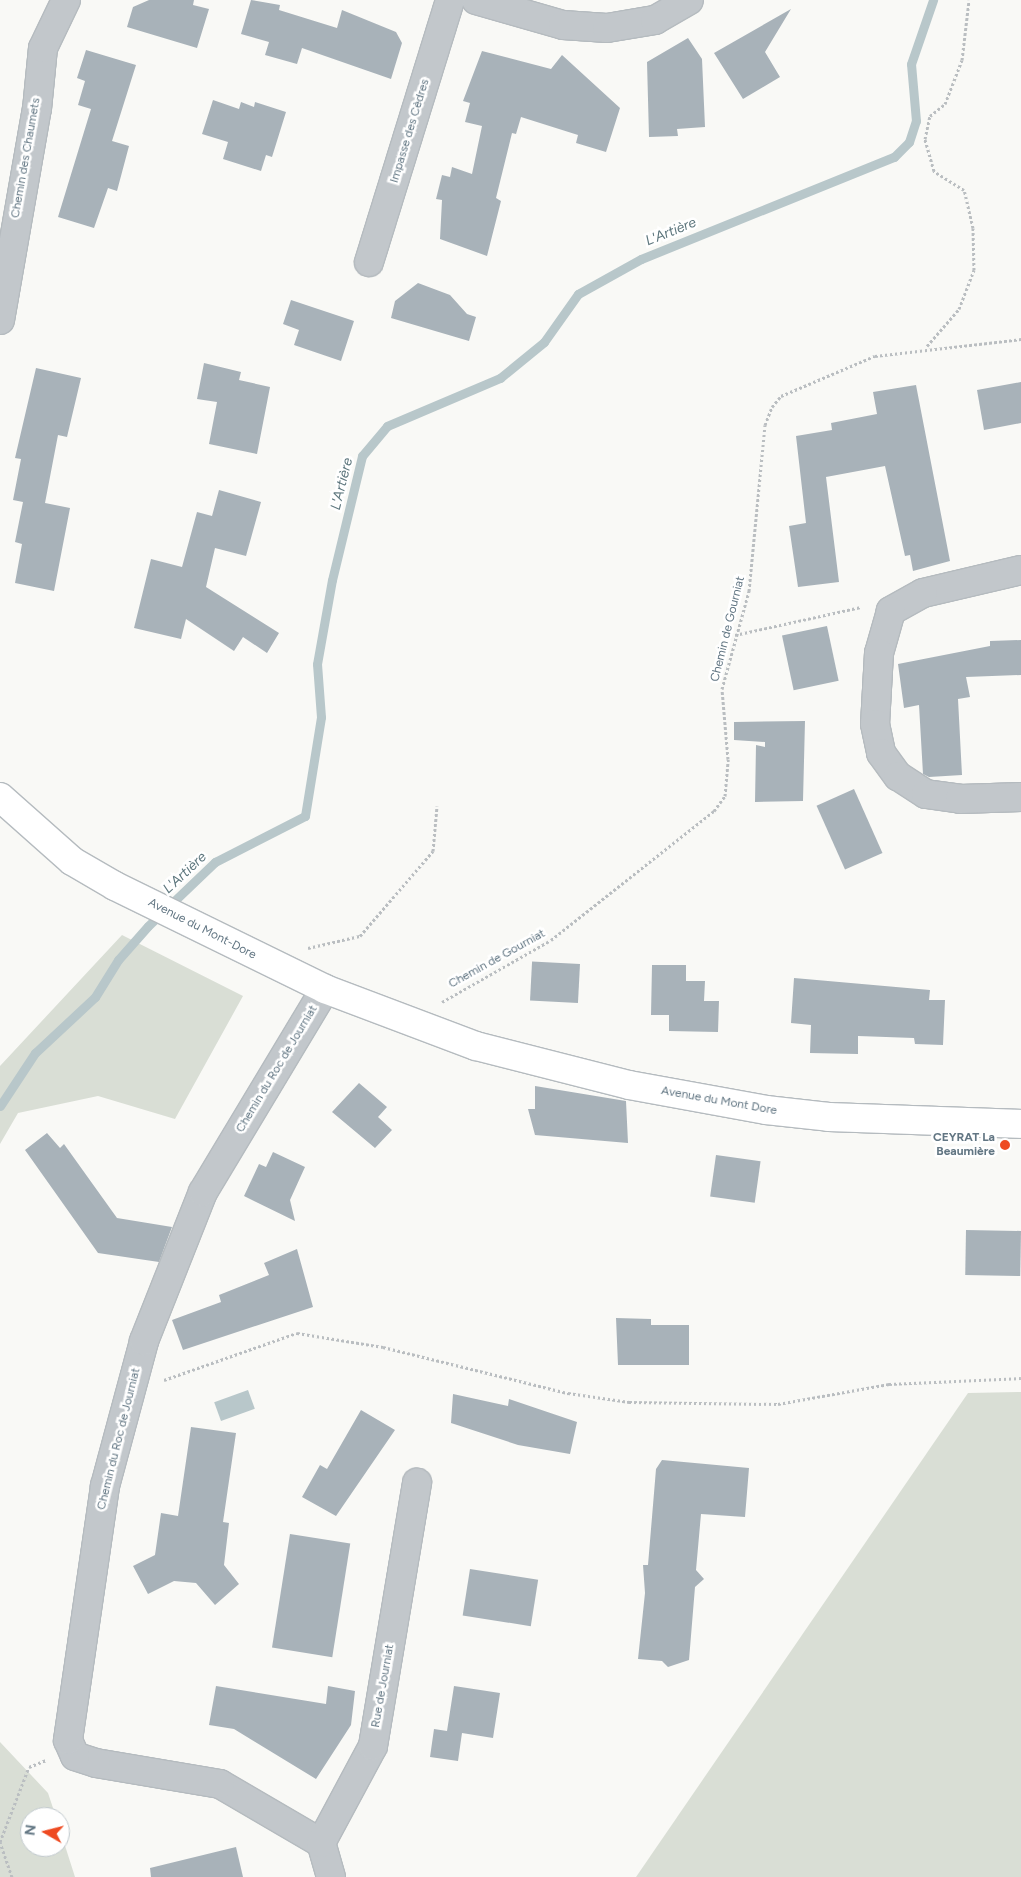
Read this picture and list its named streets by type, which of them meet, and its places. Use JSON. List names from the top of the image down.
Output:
{
  "streets": {
    "main road": ["Avenue du Mont-Dore", "Avenue du Mont Dore"],
    "street": [
      "Impasse des Cèdres",
      "Chemin des Chaumets",
      "Chemin du Roc de Journiat",
      "Rue de Journiat"
    ],
    "path": ["Chemin de Gourniat"]
  },
  "crossings": [
    ["Chemin de Gourniat", "Avenue du Mont-Dore"],
    ["Chemin de Gourniat", "Avenue du Mont Dore"],
    ["Avenue du Mont-Dore", "Chemin du Roc de Journiat"],
    ["Avenue du Mont-Dore", "Avenue du Mont Dore"]
  ],
  "water": ["L'Artière"],
  "places": ["CEYRAT La Beaumière"],
  "north": "left"
}
